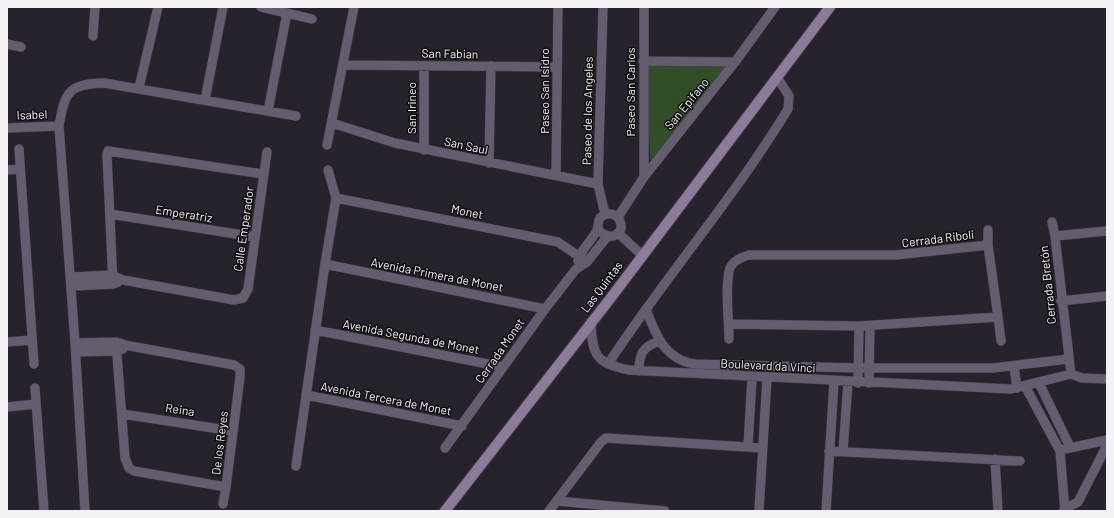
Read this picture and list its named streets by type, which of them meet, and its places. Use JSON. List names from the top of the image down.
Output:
{
  "streets": {
    "street": [
      "San Fabian",
      "Paseo San Isidro",
      "Paseo San Carlos",
      "San Epifano",
      "San Irineo",
      "Paseo de los Angeles",
      "Isabel",
      "San Saul",
      "Monet",
      "Emperatriz",
      "Calle Emperador",
      "Cerrada Riboli",
      "Avenida Primera de Monet",
      "Cerrada Bretón",
      "Las Quintas",
      "Avenida Segunda de Monet",
      "Cerrada Monet",
      "Boulevard da Vinci",
      "Avenida Tercera de Monet",
      "Reina",
      "De los Reyes"
    ]
  },
  "crossings": [
    ["San Fabian", "Paseo San Isidro"],
    ["San Fabian", "San Irineo"],
    ["Paseo San Isidro", "San Saul"],
    ["Paseo San Carlos", "San Epifano"],
    ["San Epifano", "Paseo de los Angeles"],
    ["San Irineo", "San Saul"],
    ["Paseo de los Angeles", "San Saul"],
    ["Emperatriz", "Calle Emperador"],
    ["Avenida Primera de Monet", "Cerrada Monet"],
    ["Cerrada Bretón", "Boulevard da Vinci"],
    ["Avenida Segunda de Monet", "Cerrada Monet"],
    ["Cerrada Monet", "Avenida Tercera de Monet"],
    ["Reina", "De los Reyes"]
  ]
}
